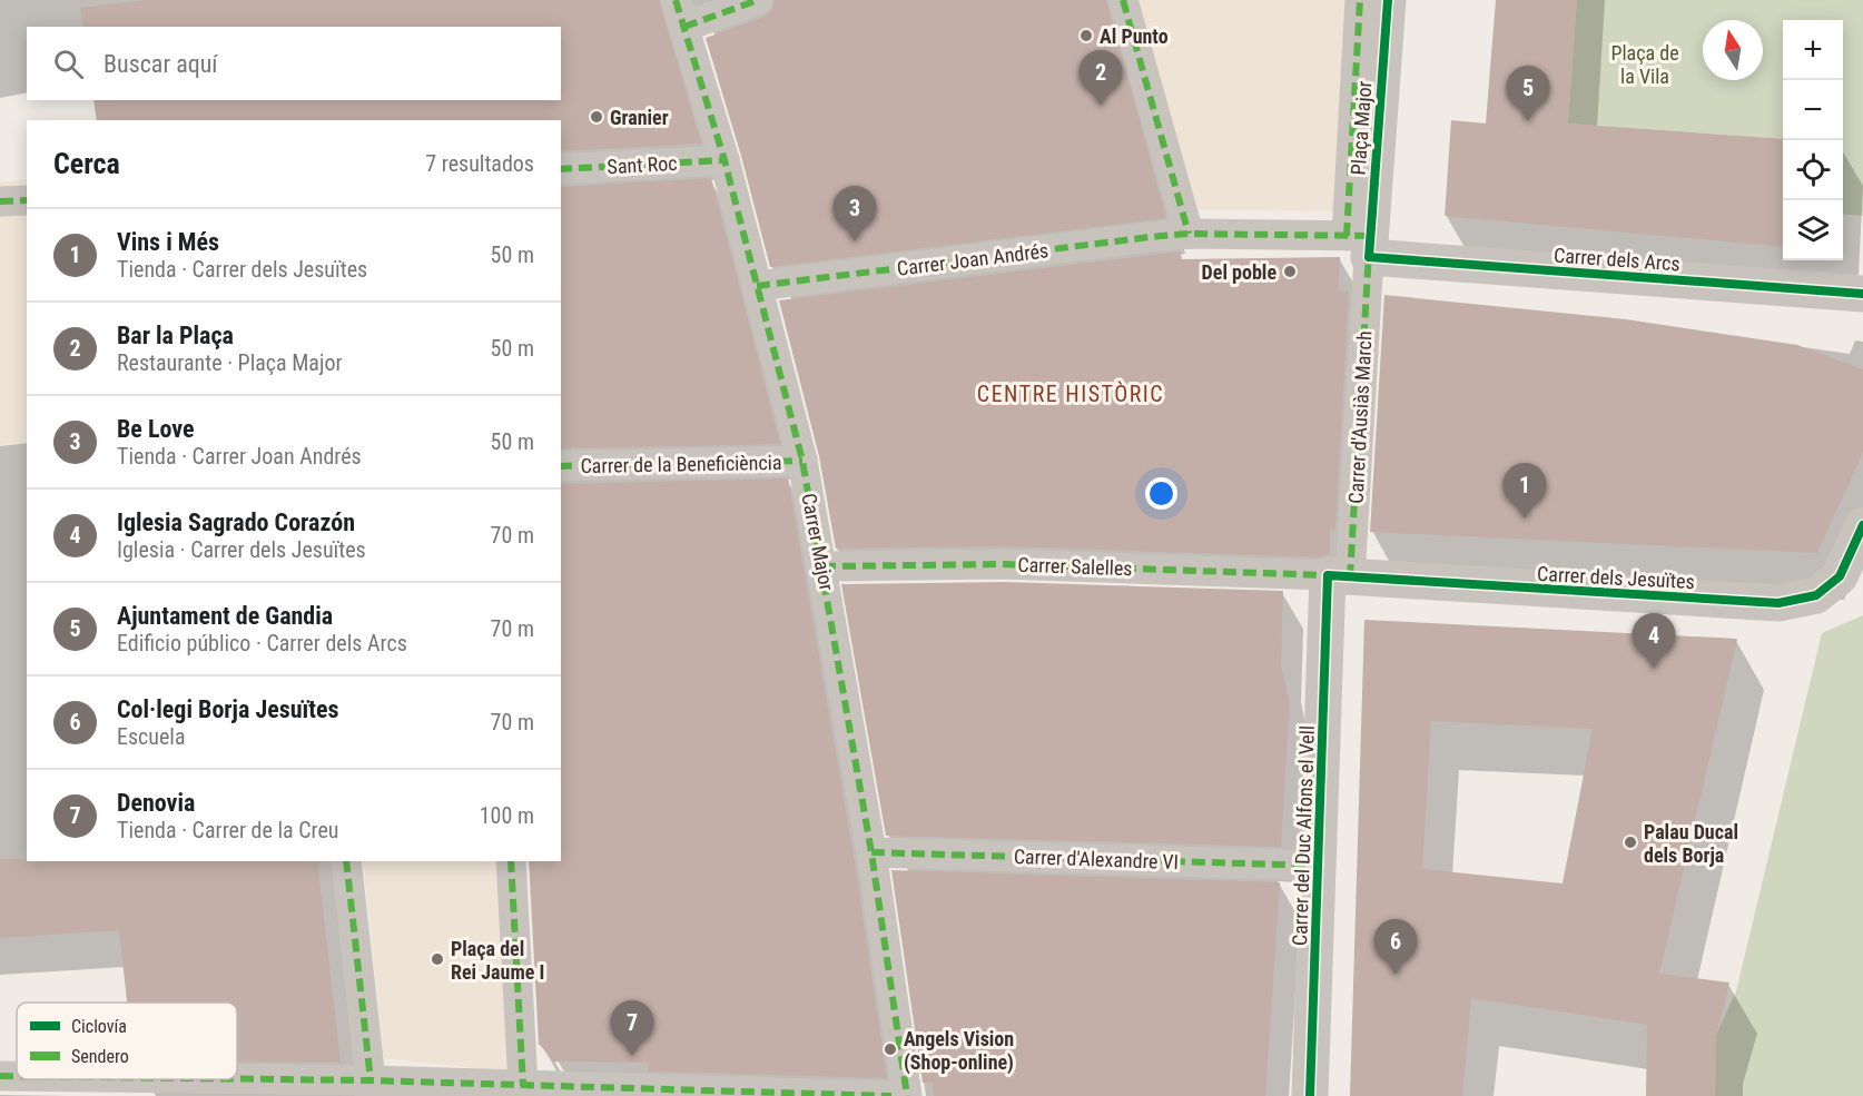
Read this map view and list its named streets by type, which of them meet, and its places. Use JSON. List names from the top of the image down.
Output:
{
  "streets": {
    "street": [
      "Plaça Major",
      "Sant Roc",
      "Carrer Joan Andrés",
      "Carrer dels Arcs",
      "Carrer d'Ausiàs March",
      "Carrer de la Beneficiència",
      "Carrer Major",
      "Carrer Salelles",
      "Carrer dels Jesuïtes",
      "Carrer del Duc Alfons el Vell",
      "Carrer d'Alexandre VI"
    ]
  },
  "crossings": [
    ["Plaça Major", "Carrer dels Arcs"],
    ["Plaça Major", "Carrer d'Ausiàs March"],
    ["Sant Roc", "Carrer Major"],
    ["Carrer Joan Andrés", "Carrer Major"],
    ["Carrer dels Arcs", "Carrer d'Ausiàs March"],
    ["Carrer d'Ausiàs March", "Carrer Salelles"],
    ["Carrer d'Ausiàs March", "Carrer dels Jesuïtes"],
    ["Carrer d'Ausiàs March", "Carrer del Duc Alfons el Vell"],
    ["Carrer de la Beneficiència", "Carrer Major"],
    ["Carrer Major", "Carrer Salelles"],
    ["Carrer Major", "Carrer d'Alexandre VI"],
    ["Carrer Salelles", "Carrer dels Jesuïtes"],
    ["Carrer Salelles", "Carrer del Duc Alfons el Vell"],
    ["Carrer dels Jesuïtes", "Carrer del Duc Alfons el Vell"],
    ["Carrer del Duc Alfons el Vell", "Carrer d'Alexandre VI"]
  ],
  "districts": ["CENTRE HISTÒRIC"],
  "parks": ["Plaça de la Vila"],
  "places": [
    "Al Punto",
    "Granier",
    "Del poble",
    "Palau Ducal dels Borja",
    "Plaça del Rei Jaume I",
    "Angels Vision (Shop-online)"
  ],
  "legend": ["Ciclovía", "Sendero"],
  "north": "top",
  "page": {
    "map_buttons": ["+", "−"],
    "search": "Buscar aquí",
    "pins": [
      "2",
      "5",
      "3",
      "1",
      "4",
      "6",
      "7"
    ],
    "heading": ["Cerca", "7 resultados"],
    "list": [
      {
        "mark": "1",
        "name": "Vins i Més",
        "note": "Tienda · Carrer dels Jesuïtes",
        "value": "50 m"
      },
      {
        "mark": "2",
        "name": "Bar la Plaça",
        "note": "Restaurante · Plaça Major",
        "value": "50 m"
      },
      {
        "mark": "3",
        "name": "Be Love",
        "note": "Tienda · Carrer Joan Andrés",
        "value": "50 m"
      },
      {
        "mark": "4",
        "name": "Iglesia Sagrado Corazón",
        "note": "Iglesia · Carrer dels Jesuïtes",
        "value": "70 m"
      },
      {
        "mark": "5",
        "name": "Ajuntament de Gandia",
        "note": "Edificio público · Carrer dels Arcs",
        "value": "70 m"
      },
      {
        "mark": "6",
        "name": "Col·legi Borja Jesuïtes",
        "note": "Escuela",
        "value": "70 m"
      },
      {
        "mark": "7",
        "name": "Denovia",
        "note": "Tienda · Carrer de la Creu",
        "value": "100 m"
      }
    ]
  }
}
